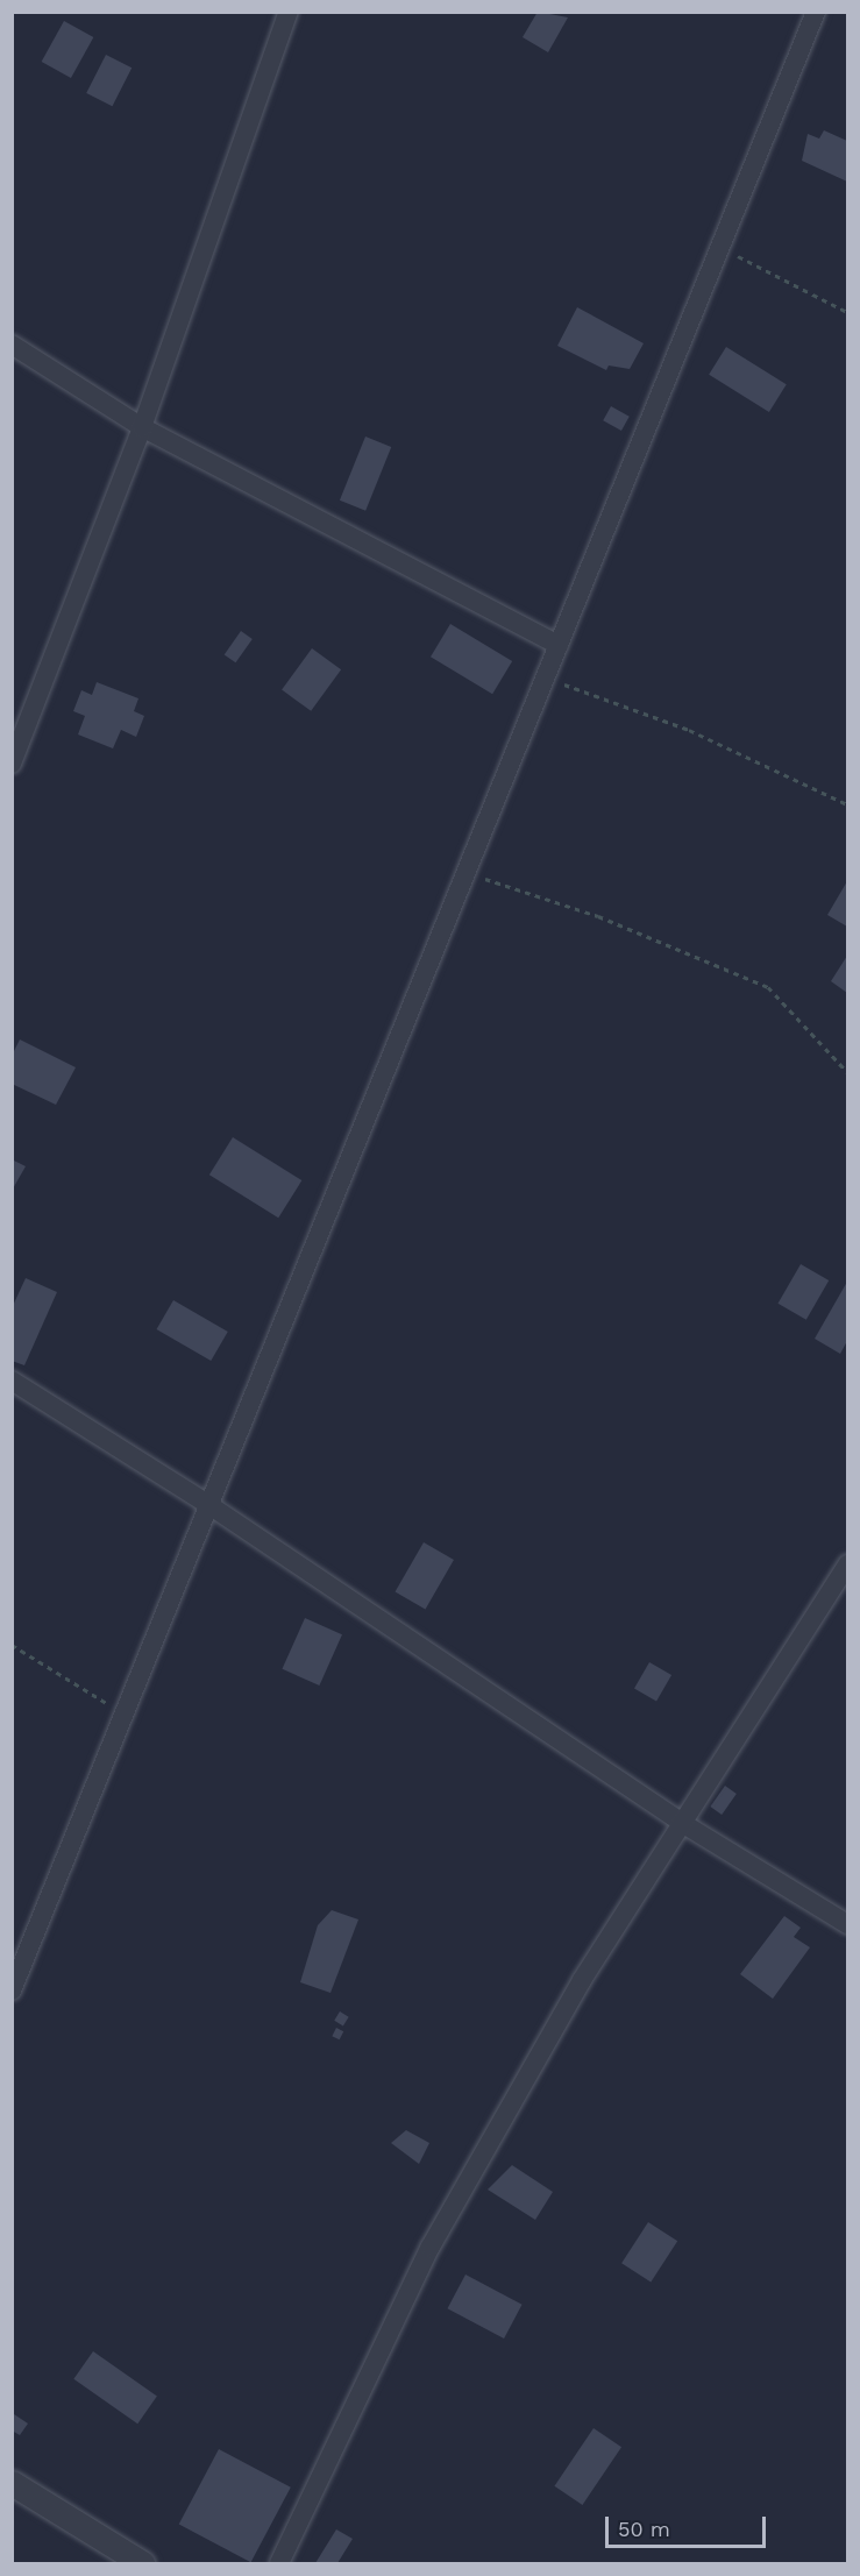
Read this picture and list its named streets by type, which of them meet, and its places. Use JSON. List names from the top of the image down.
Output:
{
  "scale_bar": "50 m"
}
